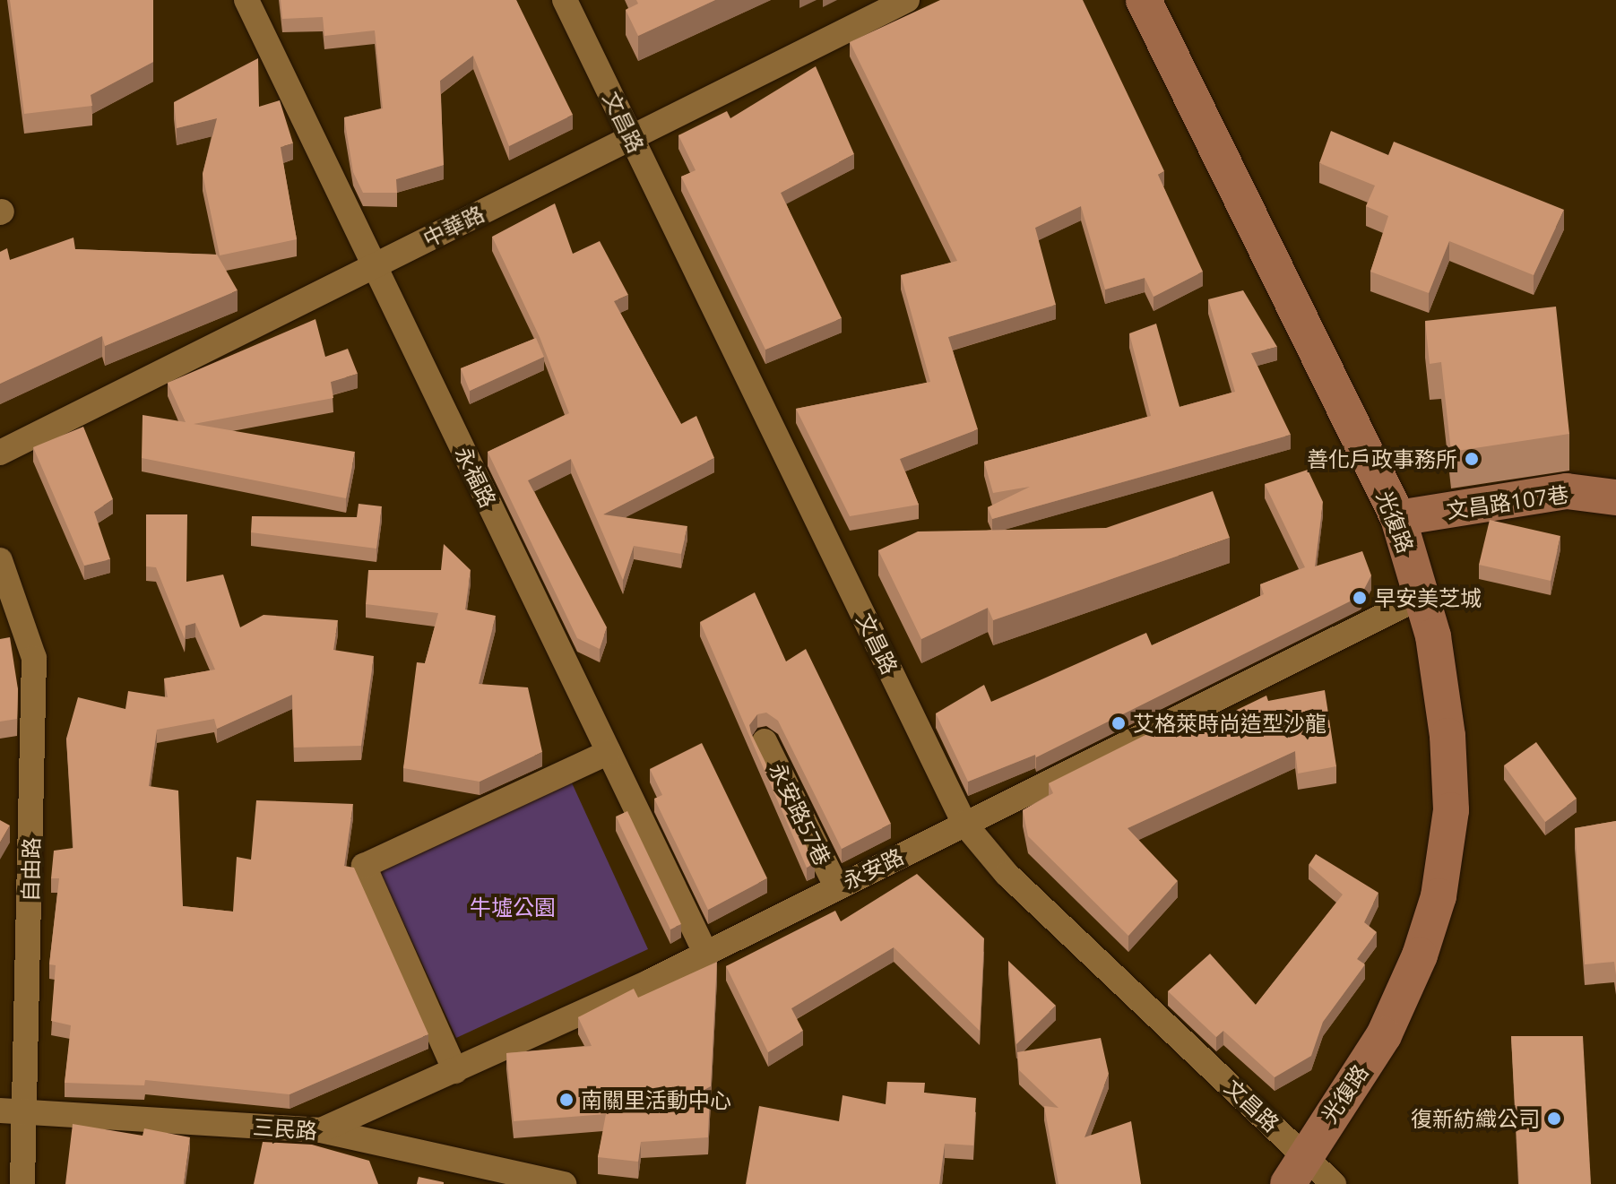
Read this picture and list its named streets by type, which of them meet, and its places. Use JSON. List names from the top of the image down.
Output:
{
  "streets": {
    "main road": ["文昌路107巷", "光復路"],
    "street": [
      "文昌路",
      "中華路",
      "永福路",
      "永安路57巷",
      "永安路",
      "自由路",
      "三民路"
    ]
  },
  "crossings": [
    ["文昌路", "中華路"],
    ["文昌路", "光復路"],
    ["文昌路", "永安路"],
    ["中華路", "永福路"],
    ["永福路", "永安路"],
    ["文昌路107巷", "光復路"],
    ["光復路", "永安路"],
    ["永安路57巷", "永安路"],
    ["永安路", "三民路"],
    ["自由路", "三民路"]
  ],
  "parks": ["牛墟公園"],
  "places": [
    "善化戶政事務所",
    "早安美芝城",
    "艾格萊時尚造型沙龍",
    "南關里活動中心",
    "復新紡織公司"
  ]
}
